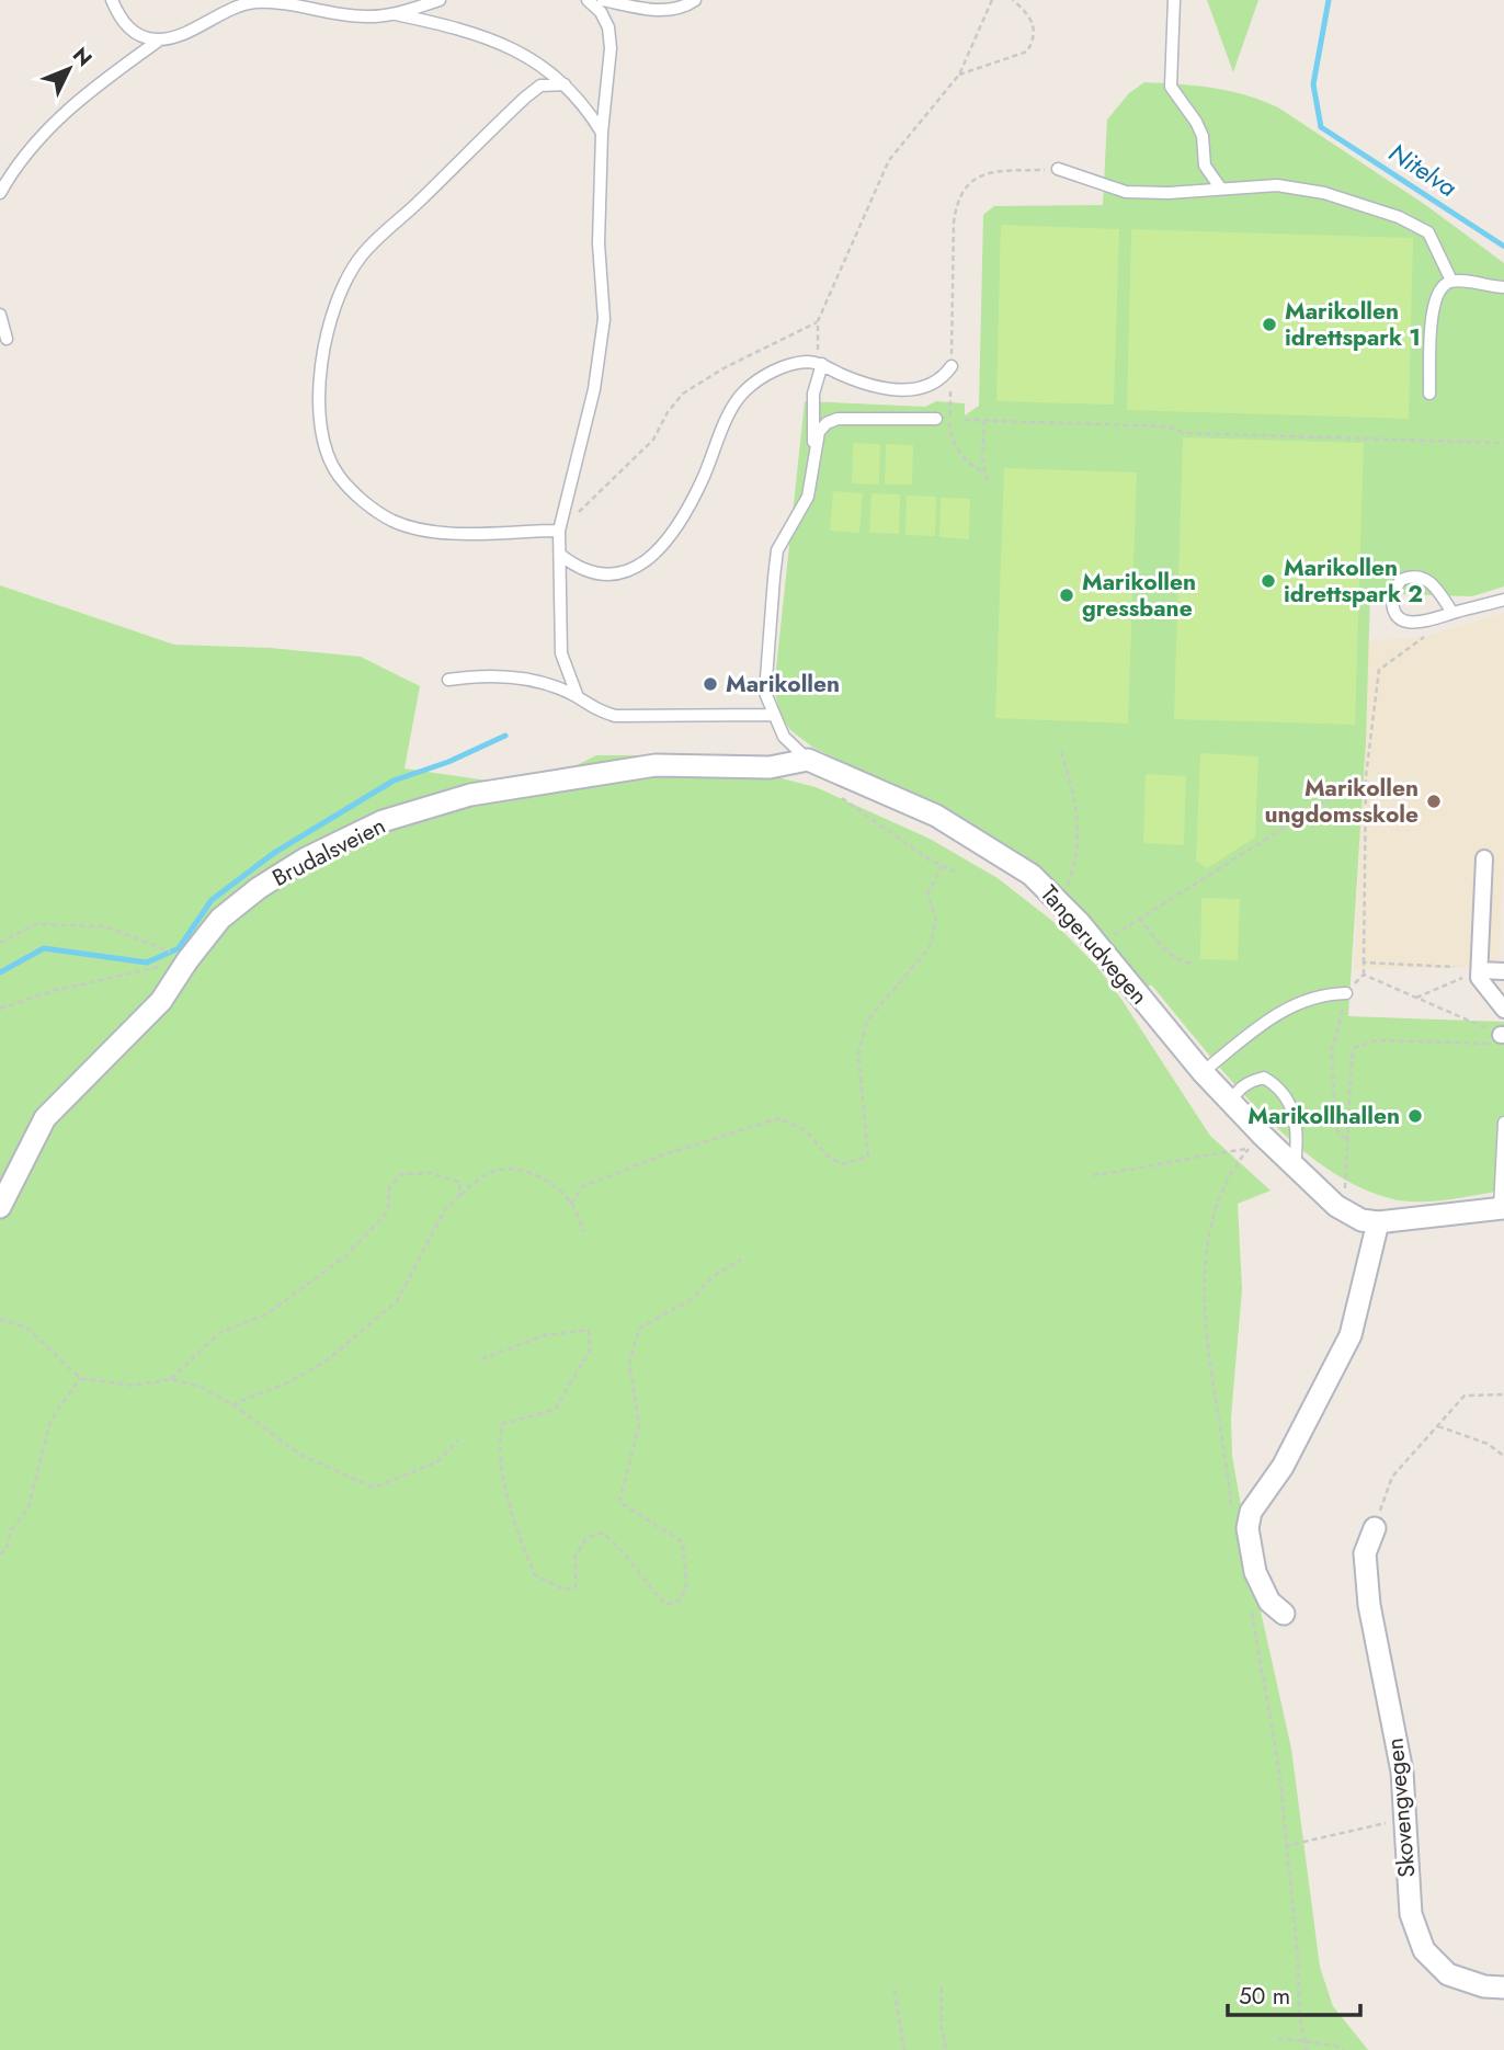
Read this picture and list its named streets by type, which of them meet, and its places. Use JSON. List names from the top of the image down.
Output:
{
  "streets": {
    "street": ["Brudalsveien", "Tangerudvegen", "Skovengvegen"]
  },
  "crossings": [
    ["Brudalsveien", "Tangerudvegen"]
  ],
  "water": ["Nitelva"],
  "places": [
    "Marikollen idrettspark 1",
    "Marikollen idrettspark 2",
    "Marikollen gressbane",
    "Marikollen",
    "Marikollen ungdomsskole",
    "Marikollhallen"
  ],
  "scale_bar": "50 m",
  "north": "top right"
}
